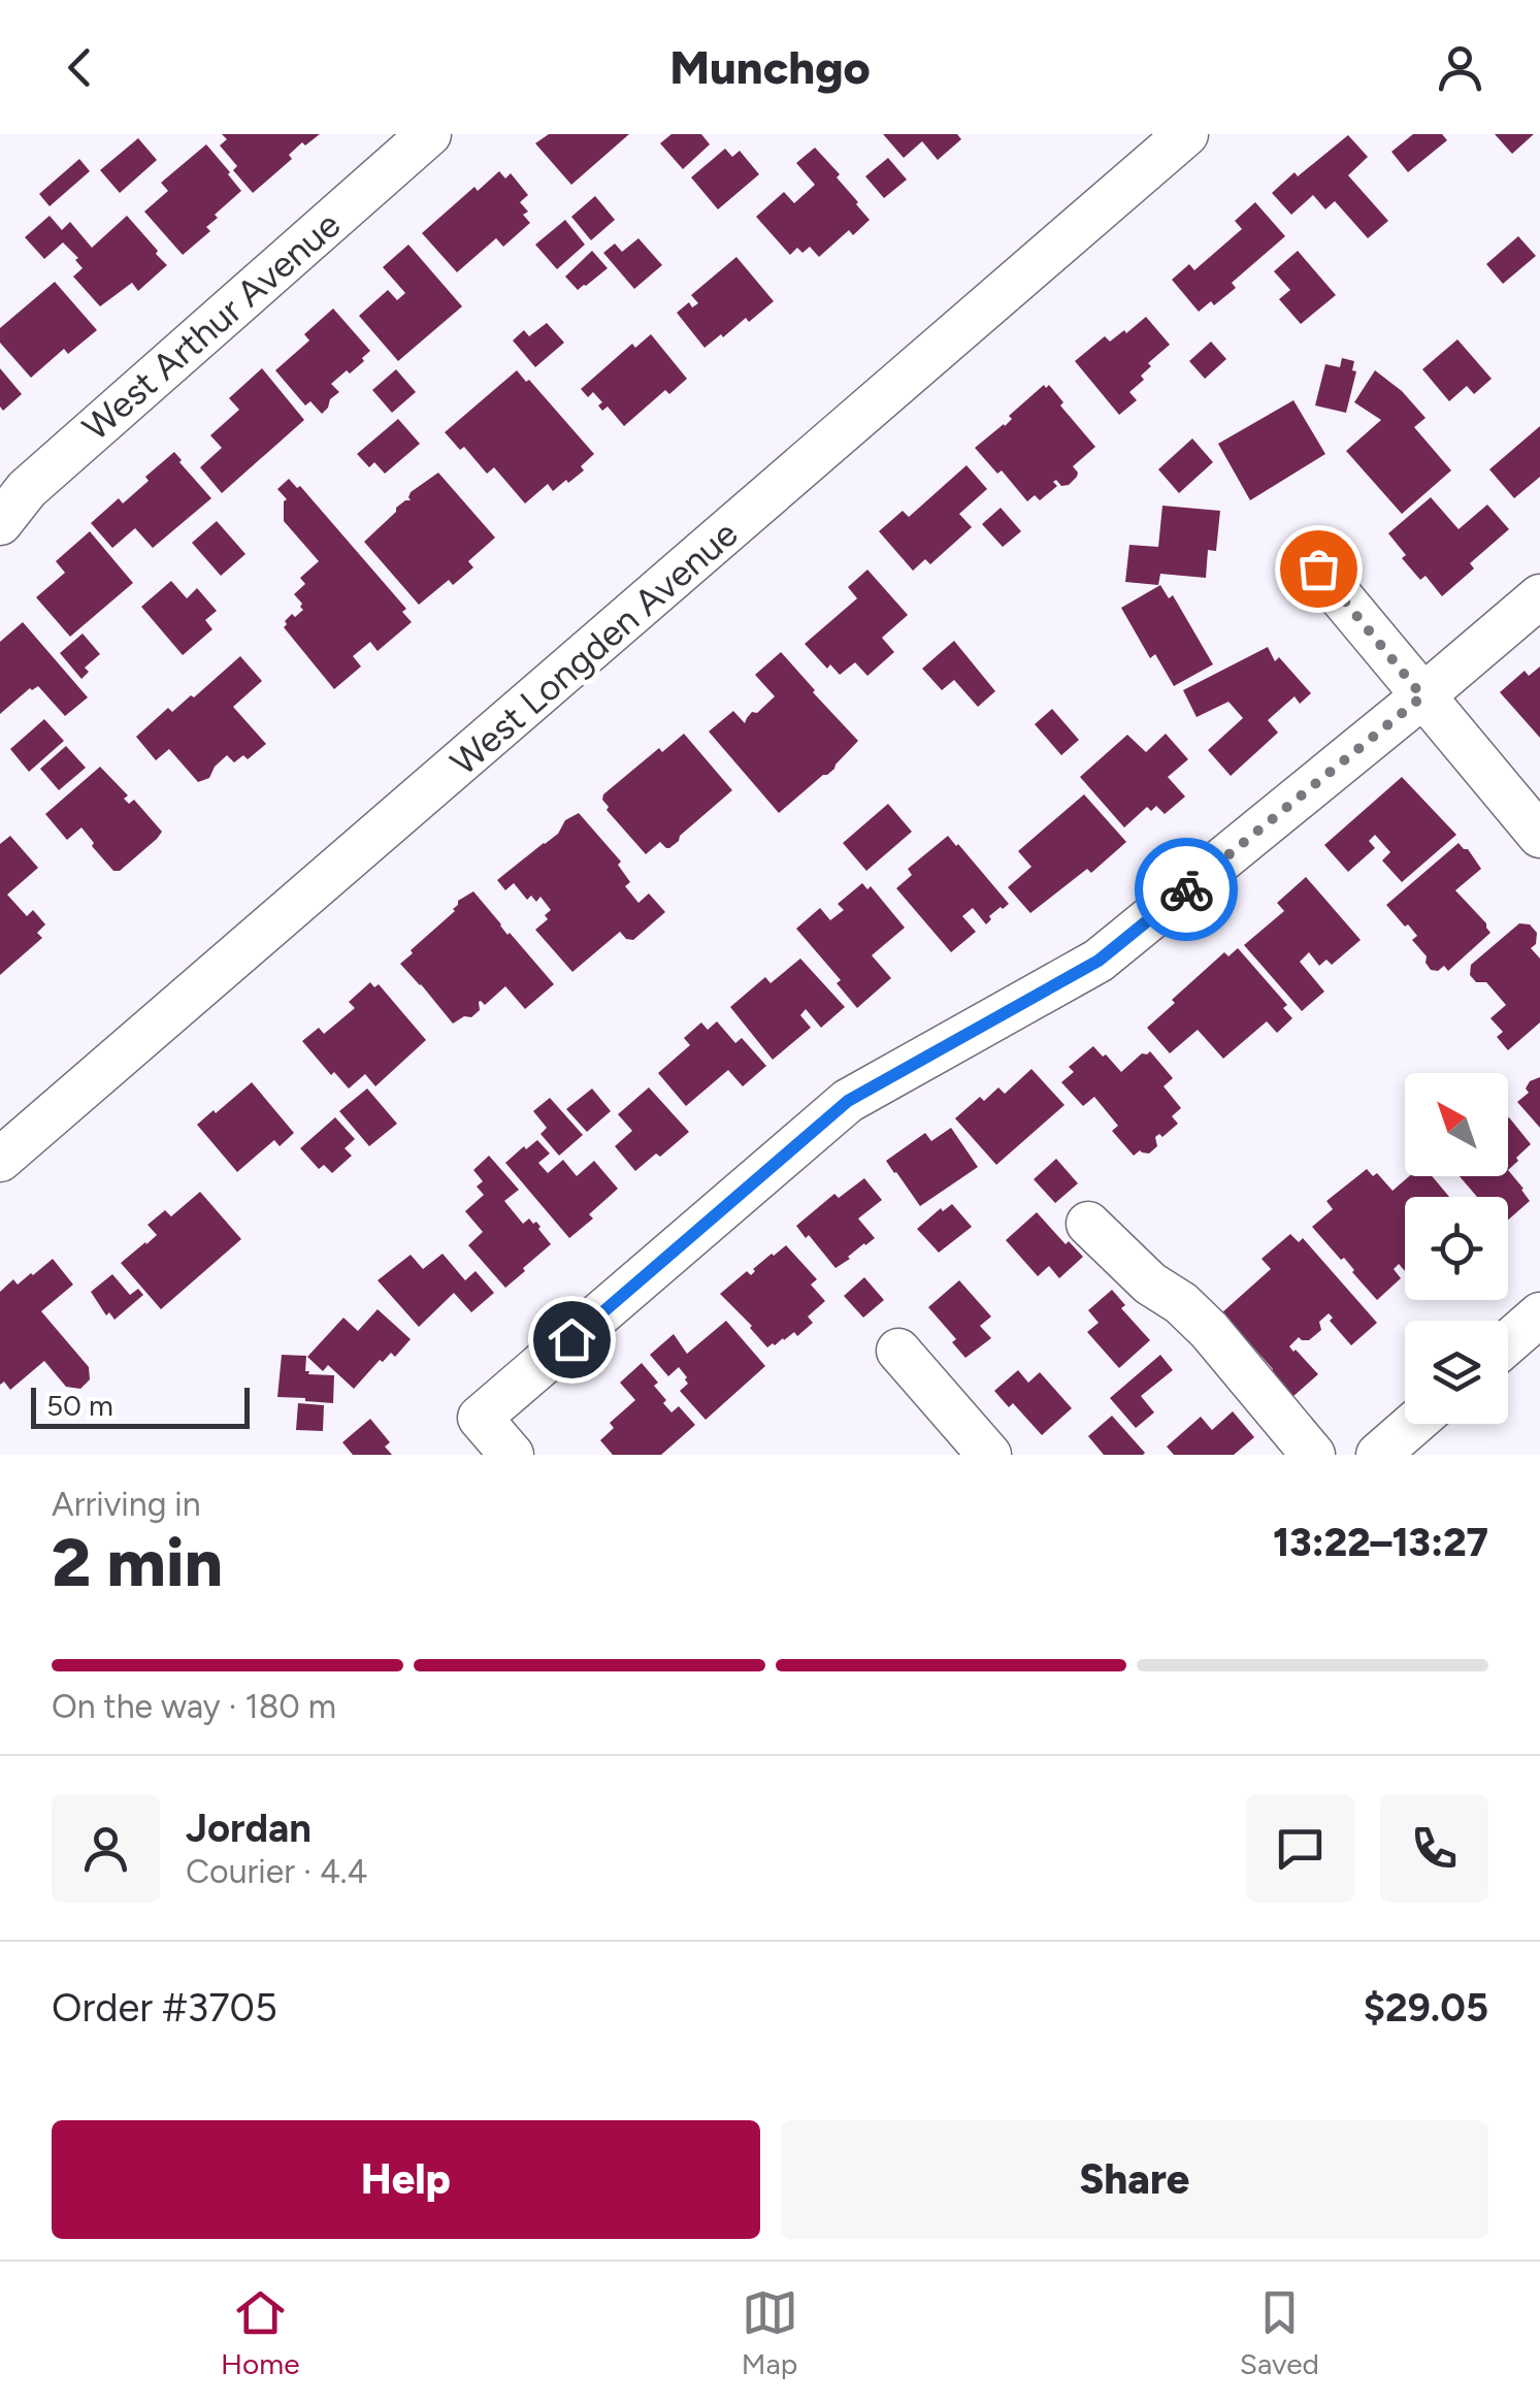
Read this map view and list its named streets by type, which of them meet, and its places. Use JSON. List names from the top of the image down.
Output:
{
  "streets": {
    "street": ["West Arthur Avenue", "West Longden Avenue"]
  },
  "scale_bar": "50 m",
  "north": "top left",
  "page": {
    "header": "Munchgo",
    "scale": "50 m",
    "heading": ["2 min", "Arriving in", "13:22–13:27"],
    "panel": [
      "Jordan",
      "Courier · 4.4",
      "Order #3705",
      "$29.05"
    ],
    "bar": "On the way · 180 m",
    "buttons": ["Help", "Share"],
    "tabs": ["Home", "Map", "Saved"]
  }
}
